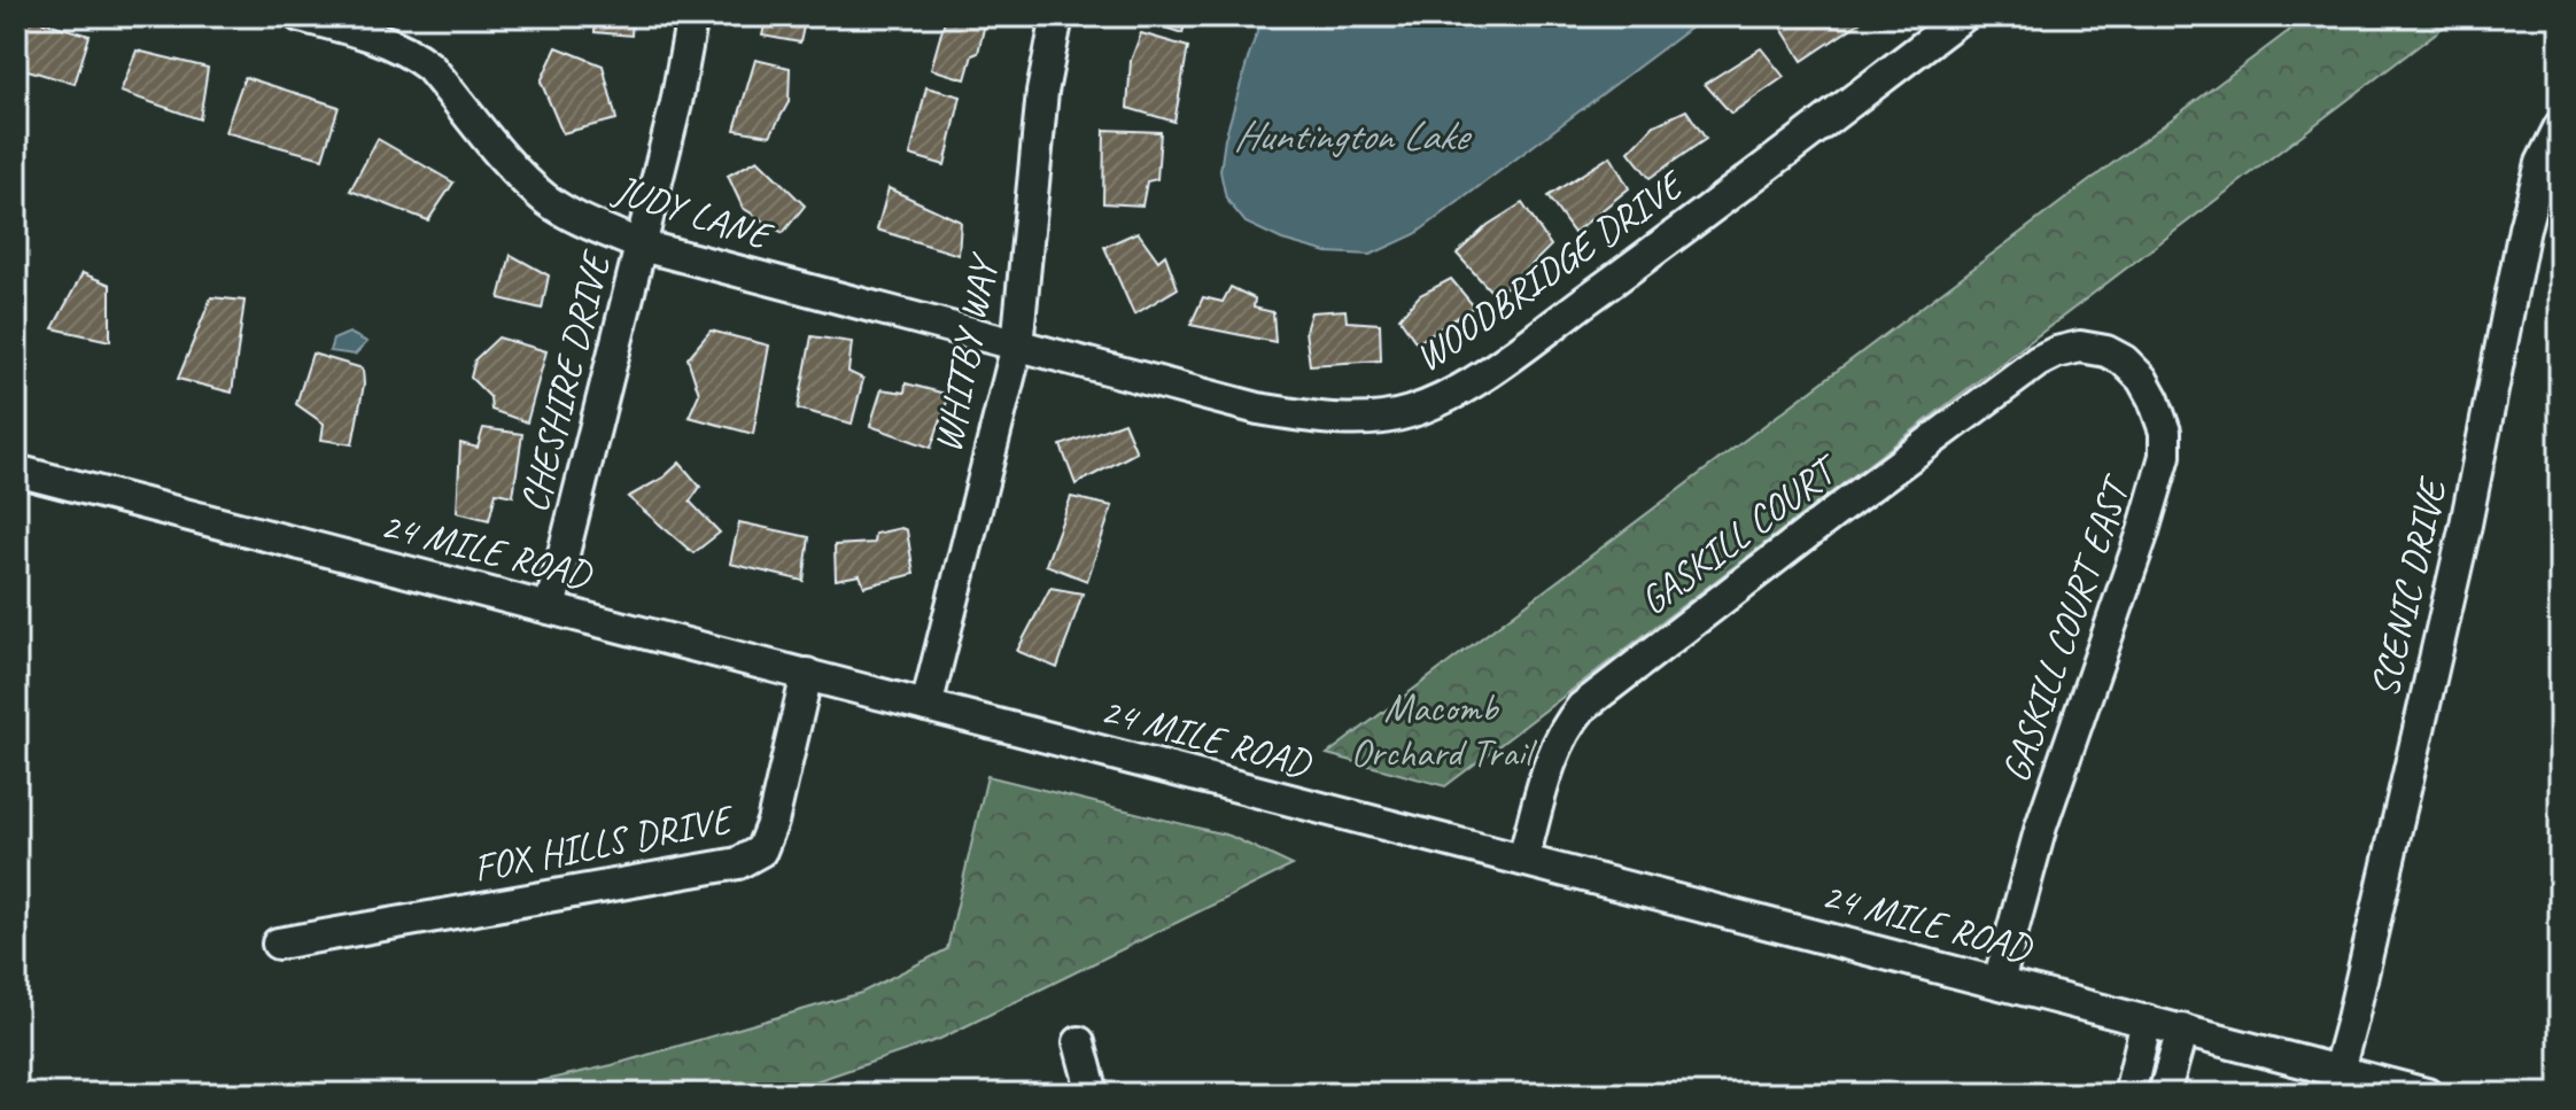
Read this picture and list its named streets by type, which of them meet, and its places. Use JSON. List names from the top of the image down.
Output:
{
  "streets": {
    "street": [
      "JUDY LANE",
      "WOODBRIDGE DRIVE",
      "WHITBY WAY",
      "CHESHIRE DRIVE",
      "GASKILL COURT",
      "24 MILE ROAD",
      "SCENIC DRIVE",
      "GASKILL COURT EAST",
      "FOX HILLS DRIVE"
    ]
  },
  "crossings": [
    ["JUDY LANE", "WOODBRIDGE DRIVE"],
    ["JUDY LANE", "WHITBY WAY"],
    ["JUDY LANE", "CHESHIRE DRIVE"],
    ["WOODBRIDGE DRIVE", "WHITBY WAY"],
    ["WHITBY WAY", "24 MILE ROAD"],
    ["CHESHIRE DRIVE", "24 MILE ROAD"],
    ["GASKILL COURT", "24 MILE ROAD"],
    ["GASKILL COURT", "GASKILL COURT EAST"],
    ["24 MILE ROAD", "SCENIC DRIVE"],
    ["24 MILE ROAD", "GASKILL COURT EAST"],
    ["24 MILE ROAD", "FOX HILLS DRIVE"]
  ],
  "water": ["Huntington Lake"],
  "parks": ["Macomb Orchard Trail"]
}
